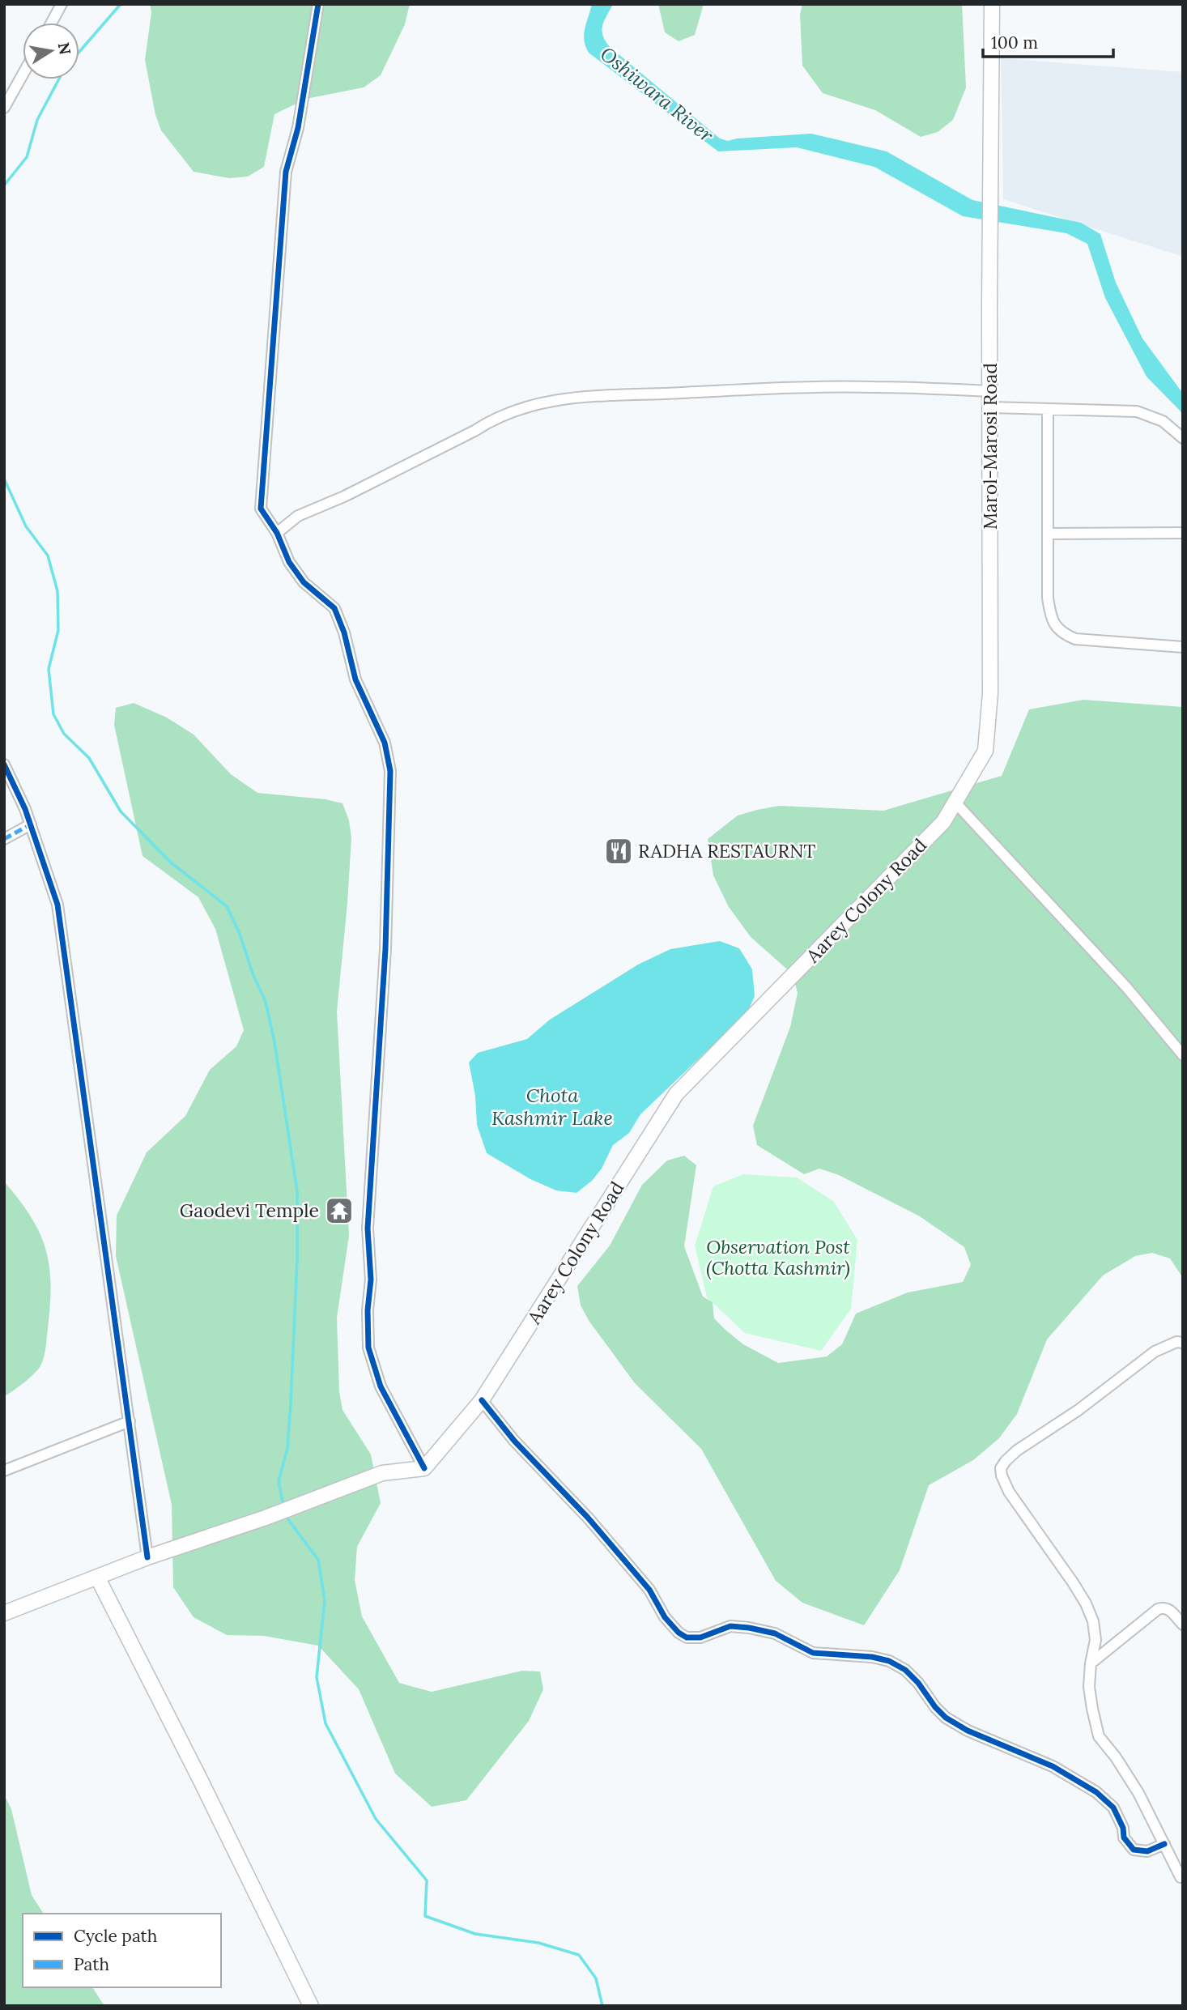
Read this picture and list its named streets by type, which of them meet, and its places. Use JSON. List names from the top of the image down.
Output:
{
  "streets": {
    "main road": ["Marol-Marosi Road", "Aarey Colony Road"]
  },
  "crossings": [
    ["Marol-Marosi Road", "Aarey Colony Road"]
  ],
  "water": ["Oshiwara River", "Chota Kashmir Lake"],
  "parks": ["Observation Post (Chotta Kashmir)"],
  "places": {
    "restaurant": ["RADHA RESTAURNT"],
    "temple": ["Gaodevi Temple"]
  },
  "legend": ["Cycle path", "Path"],
  "scale_bar": "100 m",
  "north": "right"
}
